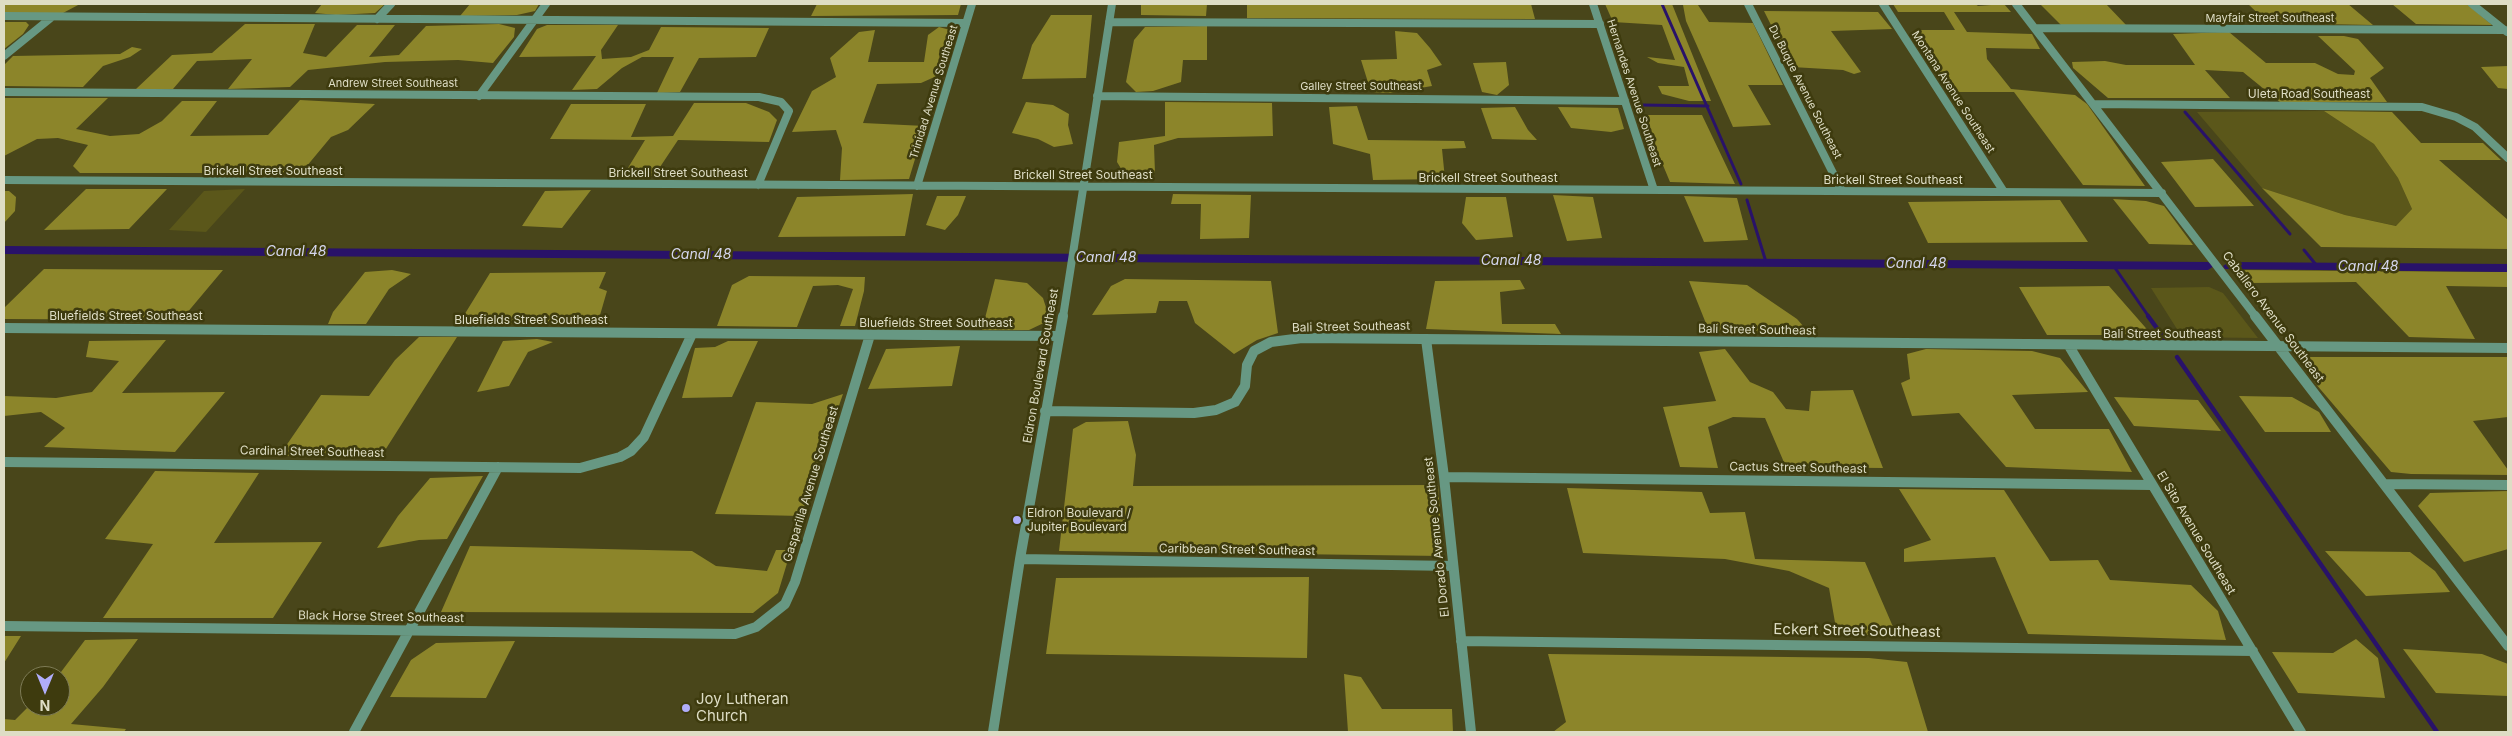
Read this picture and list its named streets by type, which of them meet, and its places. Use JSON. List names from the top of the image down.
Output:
{
  "streets": {
    "street": [
      "Mayfair Street Southeast",
      "Andrew Street Southeast",
      "Galley Street Southeast",
      "Trinidad Avenue Southeast",
      "Du Buque Avenue Southeast",
      "Montana Avenue Southeast",
      "Hernandes Avenue Southeast",
      "Uleta Road Southeast",
      "Brickell Street Southeast",
      "Bluefields Street Southeast",
      "Caballero Avenue Southeast",
      "Bali Street Southeast",
      "Eldron Boulevard Southeast",
      "Cardinal Street Southeast",
      "Cactus Street Southeast",
      "Gasparilla Avenue Southeast",
      "El Sito Avenue Southeast",
      "El Dorado Avenue Southeast",
      "Caribbean Street Southeast",
      "Black Horse Street Southeast",
      "Eckert Street Southeast"
    ]
  },
  "crossings": [
    ["Mayfair Street Southeast", "Caballero Avenue Southeast"],
    ["Galley Street Southeast", "Hernandes Avenue Southeast"],
    ["Galley Street Southeast", "Eldron Boulevard Southeast"],
    ["Trinidad Avenue Southeast", "Brickell Street Southeast"],
    ["Du Buque Avenue Southeast", "Brickell Street Southeast"],
    ["Montana Avenue Southeast", "Brickell Street Southeast"],
    ["Hernandes Avenue Southeast", "Brickell Street Southeast"],
    ["Uleta Road Southeast", "Caballero Avenue Southeast"],
    ["Brickell Street Southeast", "Caballero Avenue Southeast"],
    ["Brickell Street Southeast", "Eldron Boulevard Southeast"],
    ["Bluefields Street Southeast", "Eldron Boulevard Southeast"],
    ["Bluefields Street Southeast", "Cardinal Street Southeast"],
    ["Bluefields Street Southeast", "Gasparilla Avenue Southeast"],
    ["Caballero Avenue Southeast", "Bali Street Southeast"],
    ["Bali Street Southeast", "Eldron Boulevard Southeast"],
    ["Bali Street Southeast", "El Sito Avenue Southeast"],
    ["Bali Street Southeast", "El Dorado Avenue Southeast"],
    ["Eldron Boulevard Southeast", "Caribbean Street Southeast"],
    ["Cactus Street Southeast", "El Sito Avenue Southeast"],
    ["Cactus Street Southeast", "El Dorado Avenue Southeast"],
    ["Gasparilla Avenue Southeast", "Black Horse Street Southeast"],
    ["El Sito Avenue Southeast", "Eckert Street Southeast"],
    ["El Dorado Avenue Southeast", "Caribbean Street Southeast"],
    ["El Dorado Avenue Southeast", "Eckert Street Southeast"]
  ],
  "water": ["Canal 48"],
  "places": ["Eldron Boulevard / Jupiter Boulevard", "Joy Lutheran Church"],
  "north": "bottom"
}
